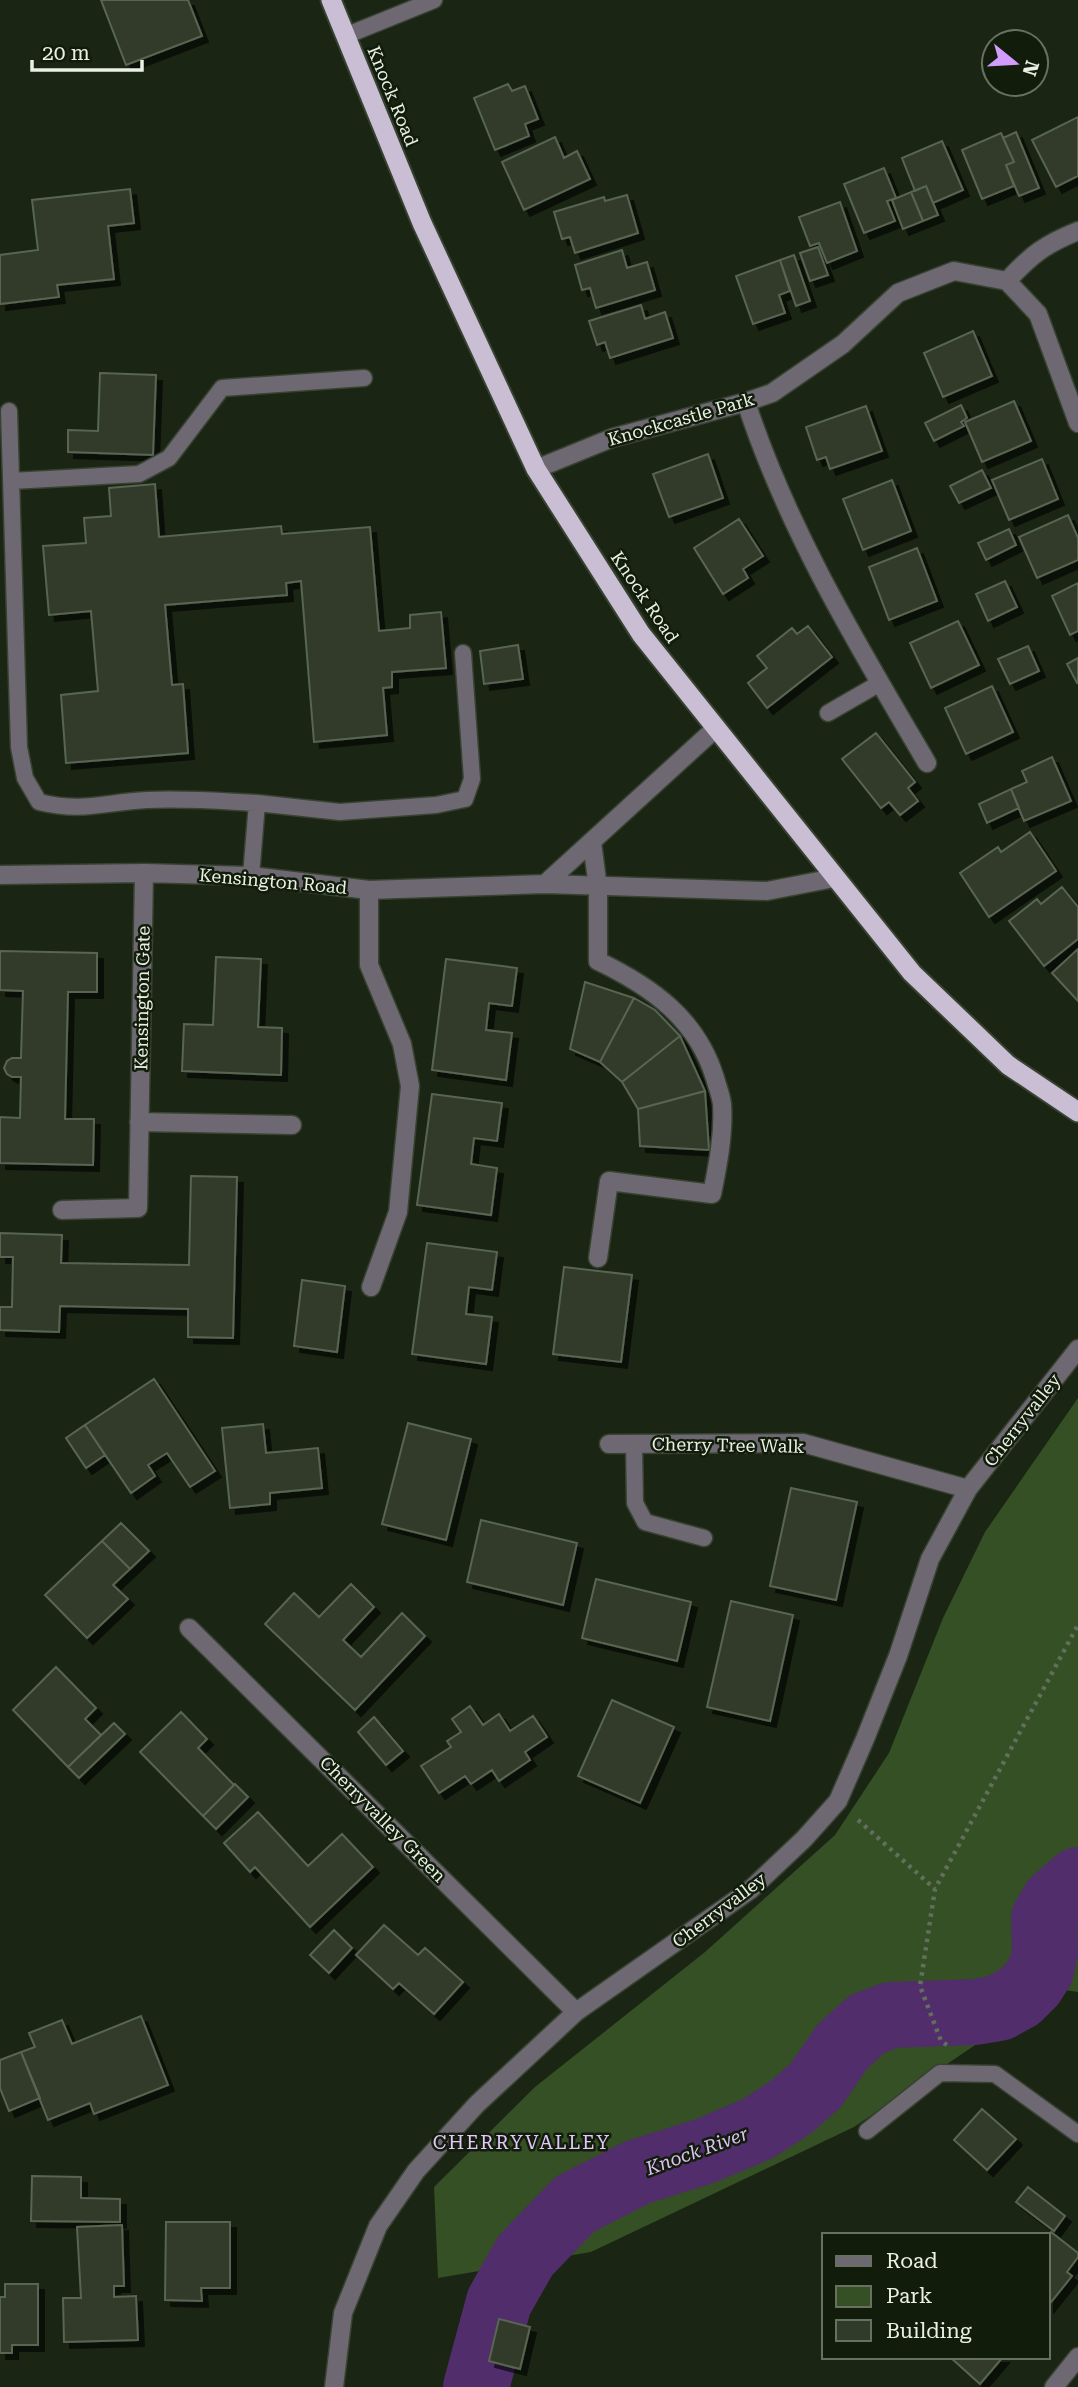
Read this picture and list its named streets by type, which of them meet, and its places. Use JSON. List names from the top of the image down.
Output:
{
  "streets": {
    "highway": ["Knock Road"],
    "street": [
      "Knockcastle Park",
      "Kensington Road",
      "Kensington Gate",
      "Cherryvalley",
      "Cherry Tree Walk",
      "Cherryvalley Green"
    ]
  },
  "crossings": [
    ["Knock Road", "Knockcastle Park"],
    ["Knock Road", "Kensington Road"],
    ["Kensington Road", "Kensington Gate"],
    ["Cherryvalley", "Cherry Tree Walk"],
    ["Cherryvalley", "Cherryvalley Green"]
  ],
  "districts": ["CHERRYVALLEY"],
  "water": ["Knock River"],
  "legend": ["Road", "Park", "Building"],
  "scale_bar": "20 m",
  "north": "right"
}
